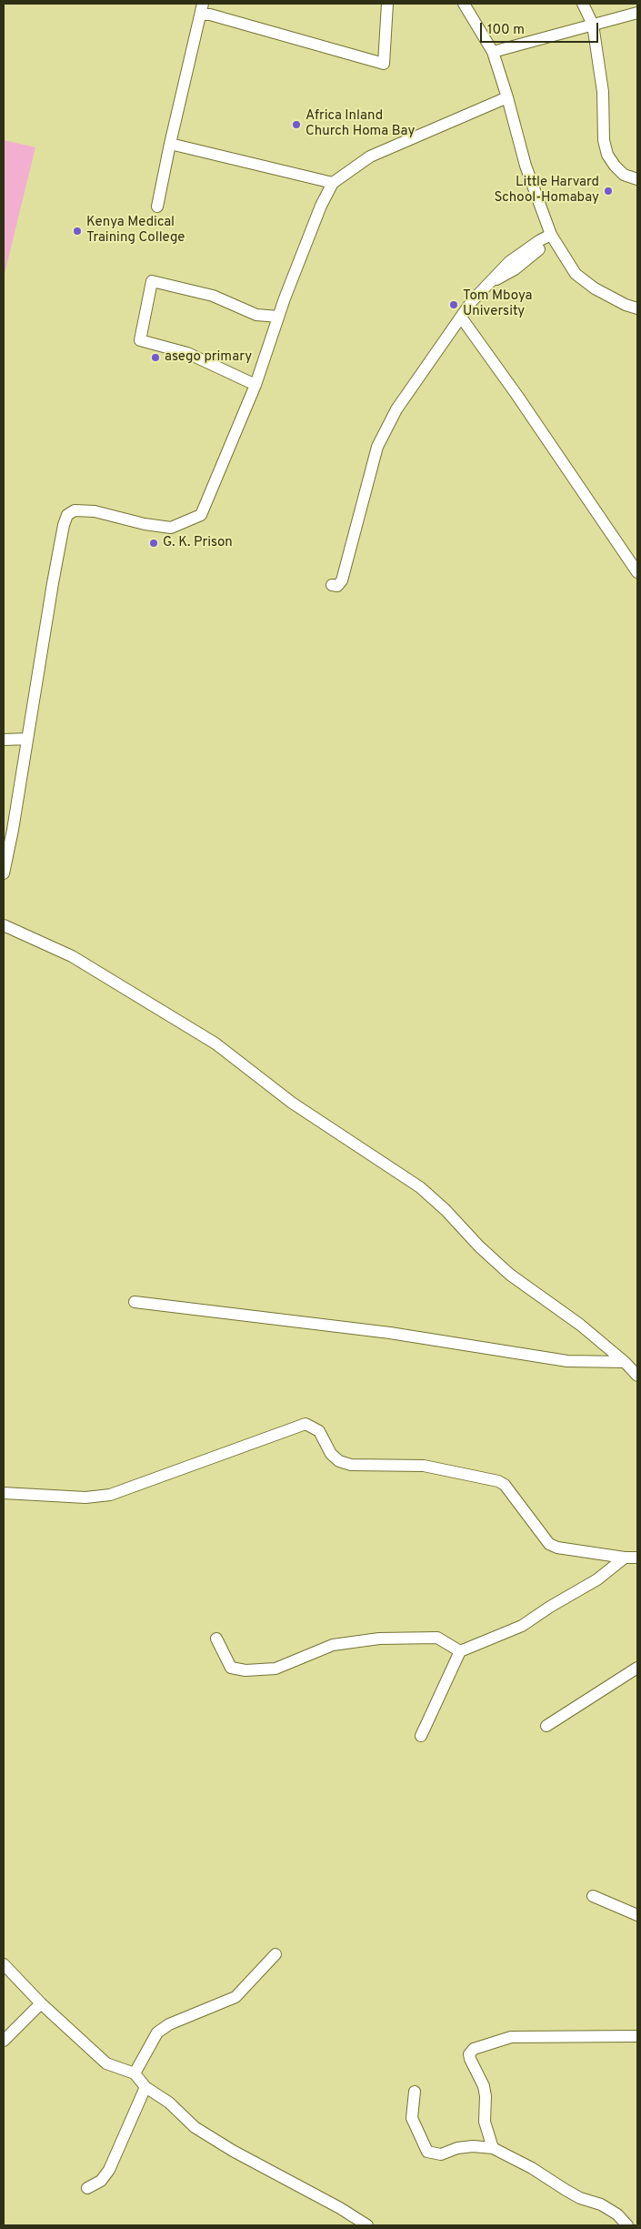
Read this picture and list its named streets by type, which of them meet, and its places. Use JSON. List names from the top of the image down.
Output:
{
  "places": [
    "Africa Inland Church Homa Bay",
    "Little Harvard School-Homabay",
    "Kenya Medical Training College",
    "Tom Mboya University",
    "asego primary",
    "G. K. Prison"
  ],
  "scale_bar": "100 m"
}
